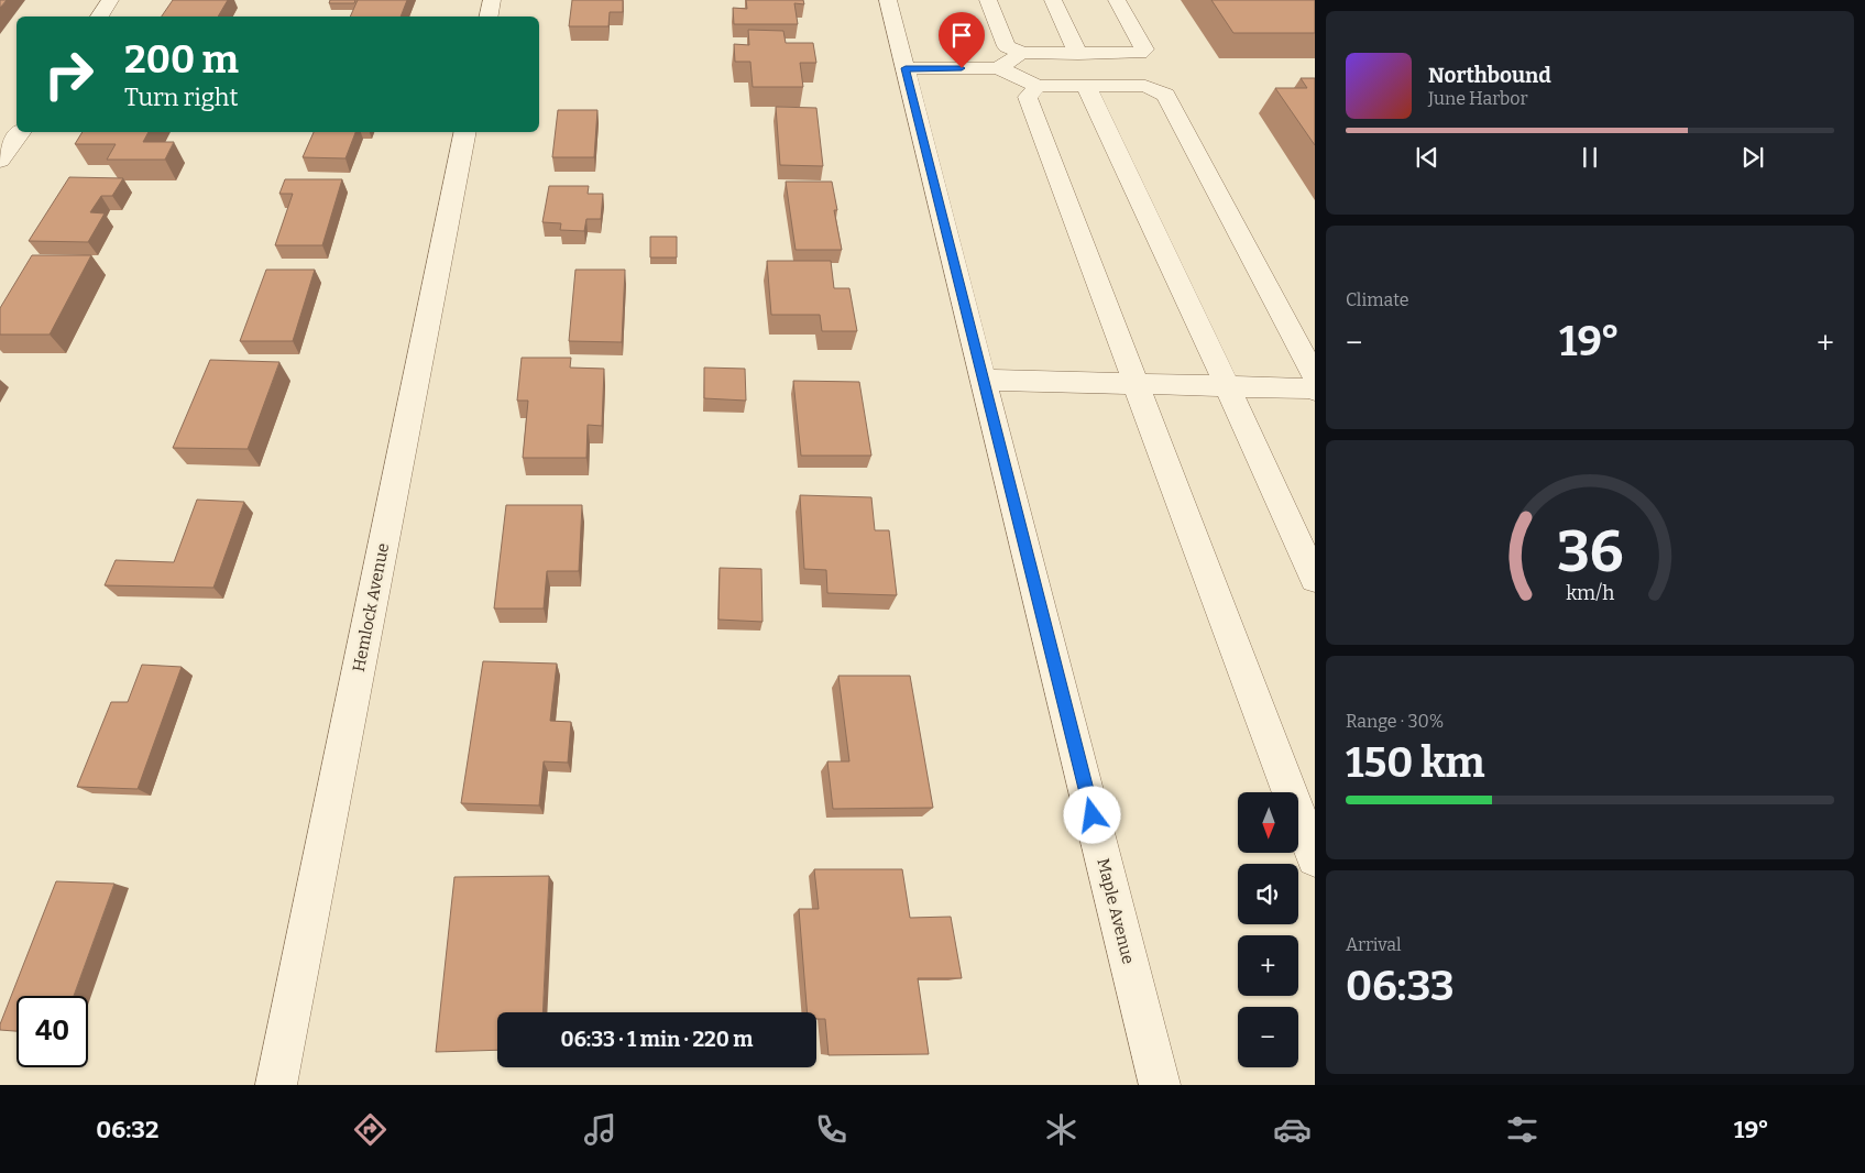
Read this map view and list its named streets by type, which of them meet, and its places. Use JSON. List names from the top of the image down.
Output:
{
  "streets": {
    "street": ["Hemlock Avenue", "Maple Avenue"]
  },
  "north": "bottom",
  "page": {
    "turn": ["200 m", "Turn right"],
    "song": ["Northbound", "June Harbor"],
    "tile": [
      "Climate",
      ["Range · 30%", "150 km"],
      ["Arrival", "06:33"]
    ],
    "heat": ["−", "19°", "+"],
    "map_buttons": ["+", "−"],
    "limit": "40",
    "trip": "06:33 · 1 min · 220 m",
    "tabs": ["06:32", "19°"],
    "gauge": ["36", "km/h"]
  }
}
